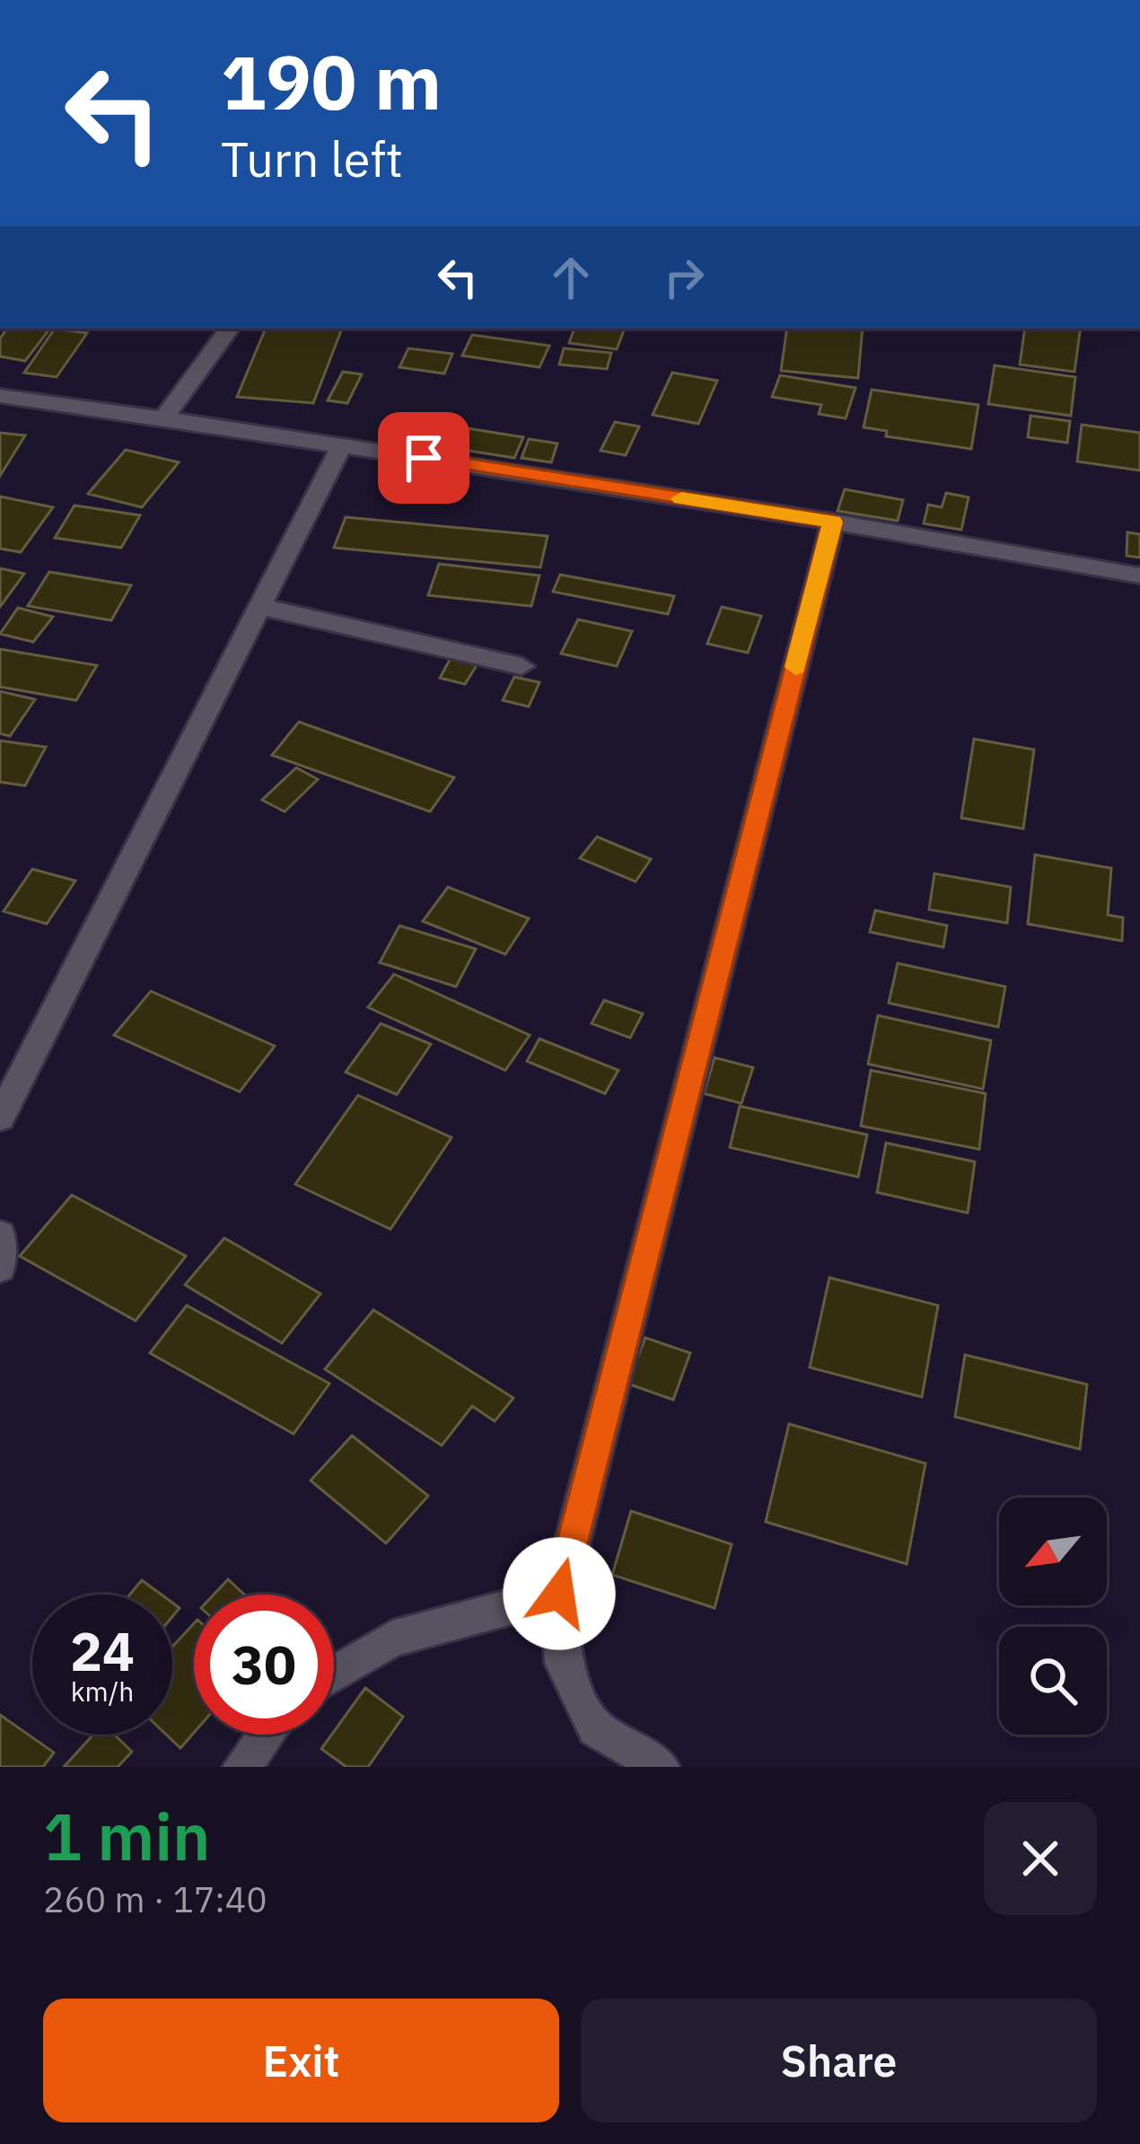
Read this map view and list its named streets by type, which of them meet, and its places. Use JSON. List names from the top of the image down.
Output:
{
  "north": "bottom left",
  "page": {
    "turn": ["190 m", "Turn left"],
    "speed": "24 km/h",
    "limit": "30",
    "heading": ["1 min", "260 m · 17:40"],
    "buttons": ["Exit", "Share"]
  }
}
